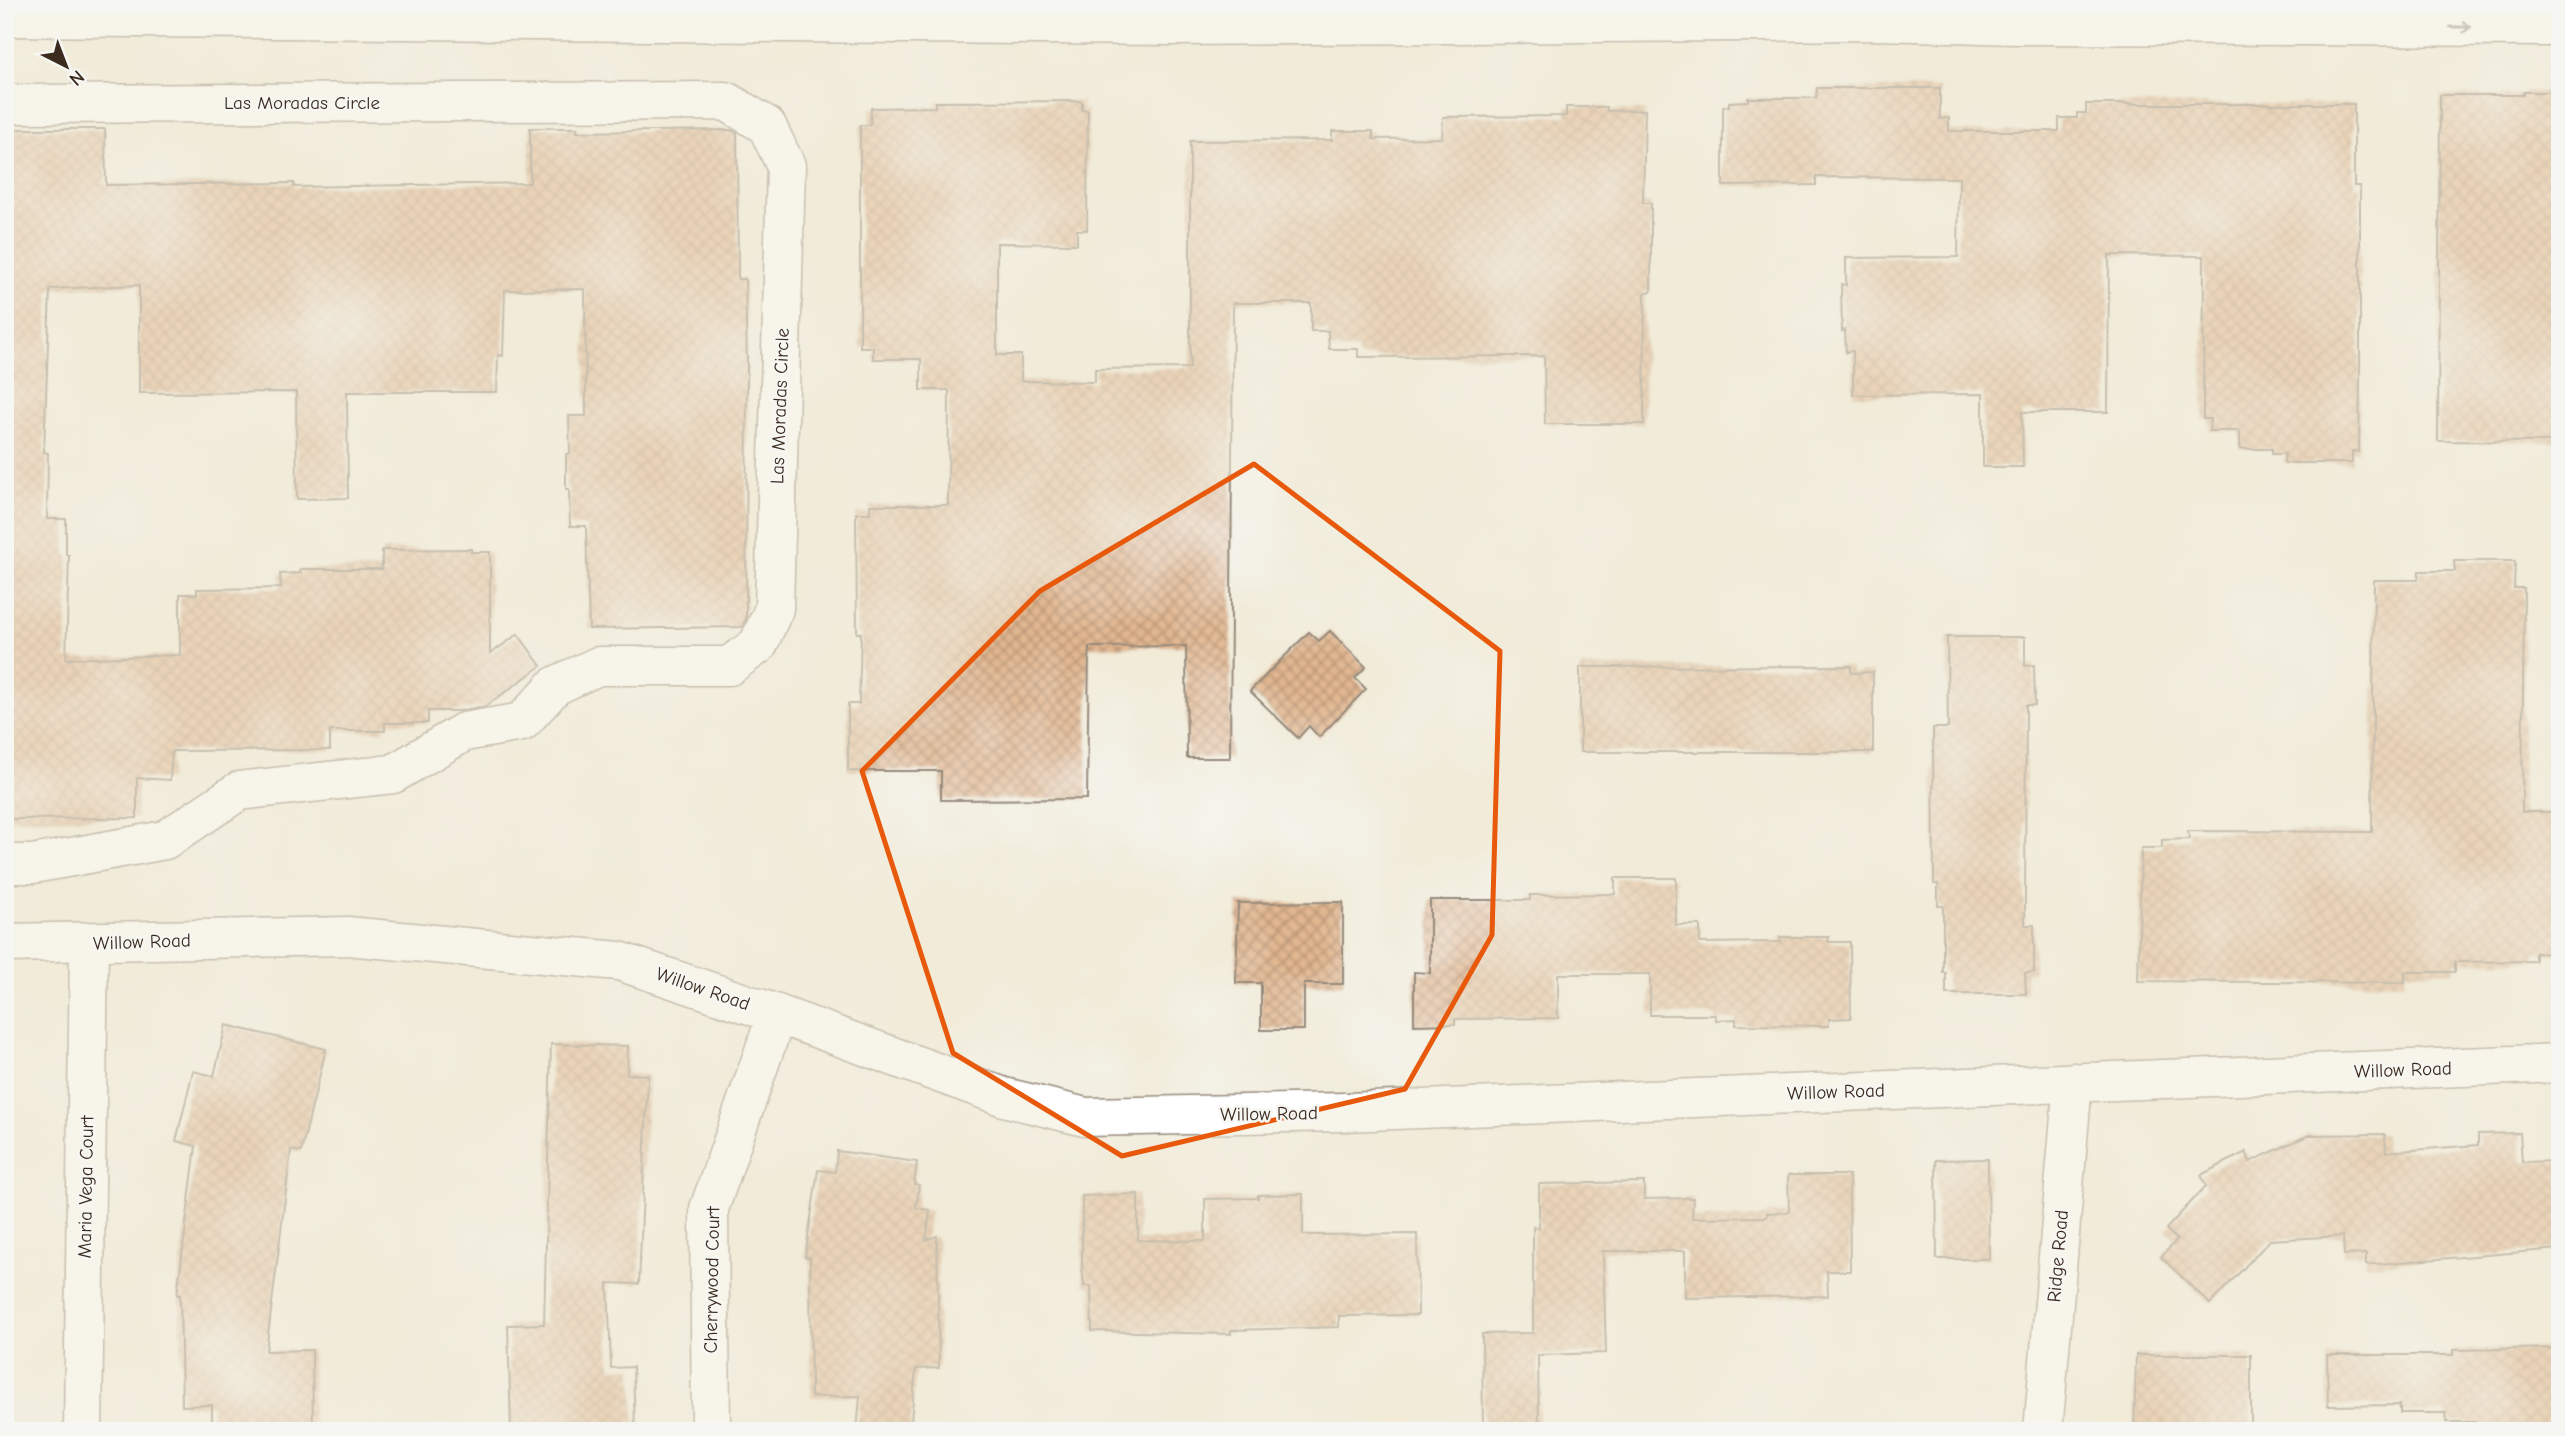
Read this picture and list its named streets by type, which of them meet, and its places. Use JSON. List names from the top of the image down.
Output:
{
  "streets": {
    "street": [
      "Las Moradas Circle",
      "Willow Road",
      "Maria Vega Court",
      "Ridge Road",
      "Cherrywood Court"
    ]
  },
  "crossings": [
    ["Willow Road", "Maria Vega Court"],
    ["Willow Road", "Ridge Road"],
    ["Willow Road", "Cherrywood Court"]
  ],
  "north": "bottom right"
}
